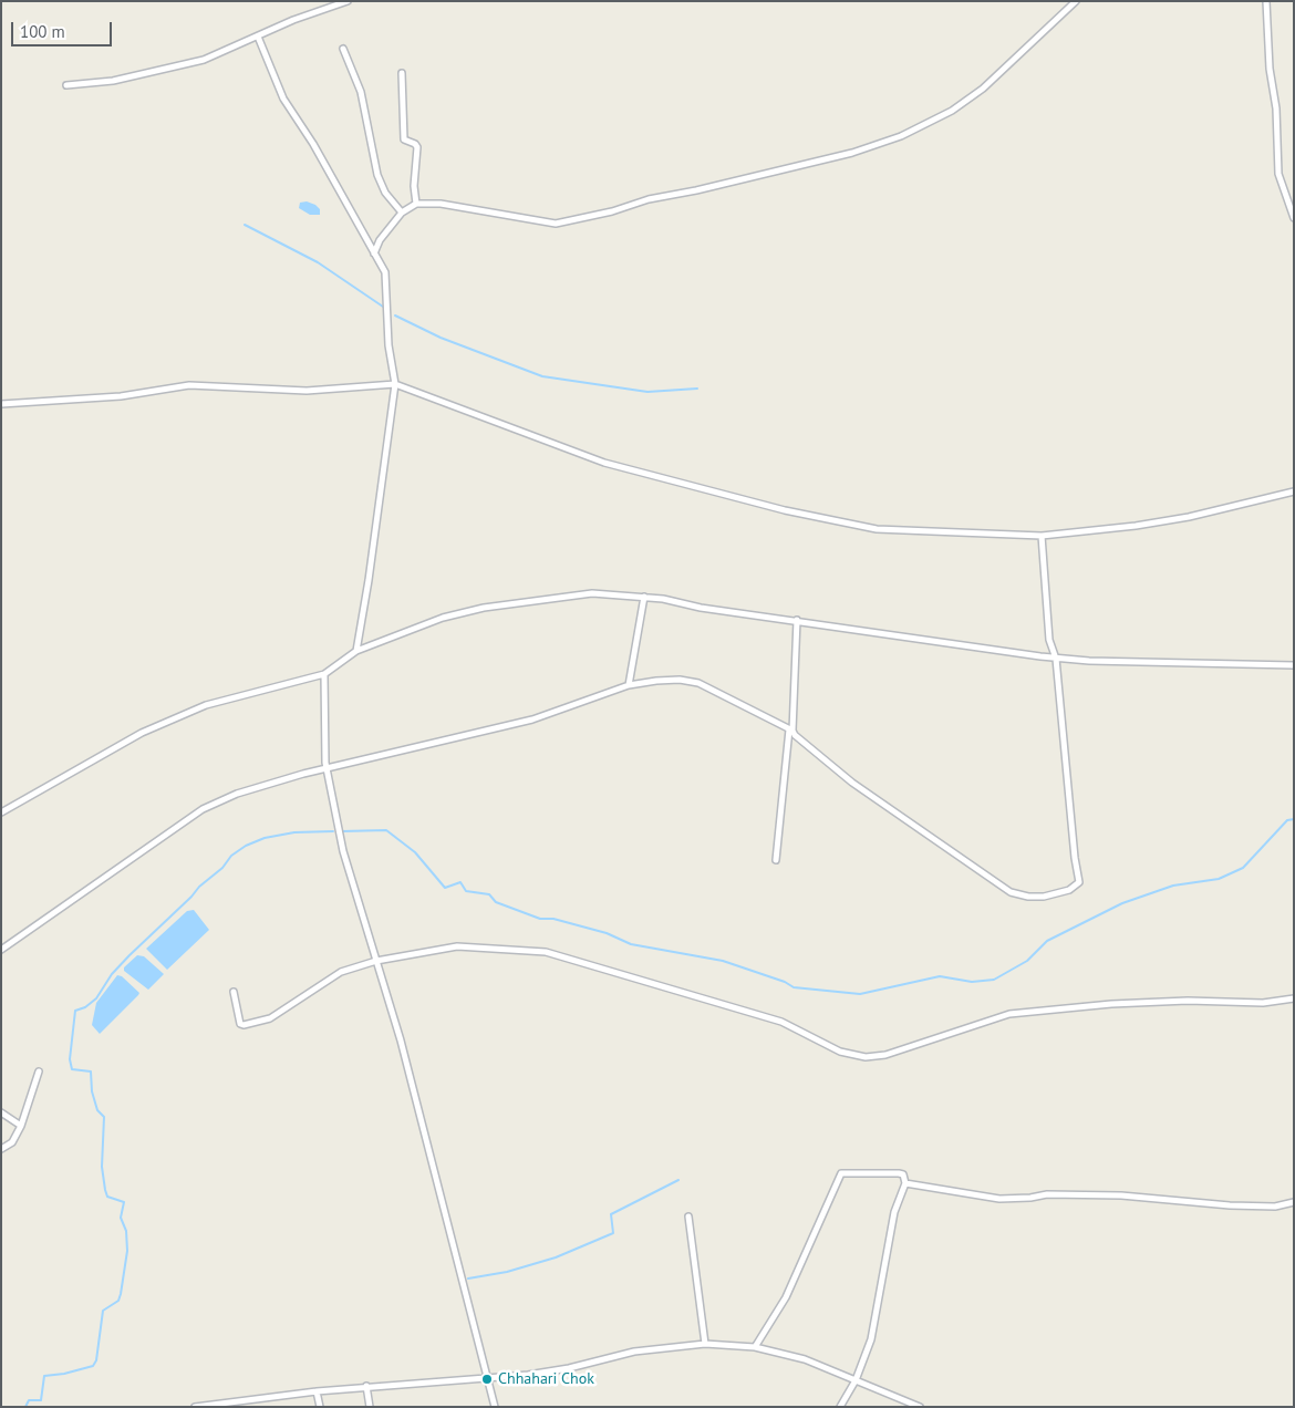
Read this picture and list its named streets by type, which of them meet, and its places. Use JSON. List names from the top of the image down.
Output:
{
  "places": ["Chhahari Chok"],
  "scale_bar": "100 m"
}
